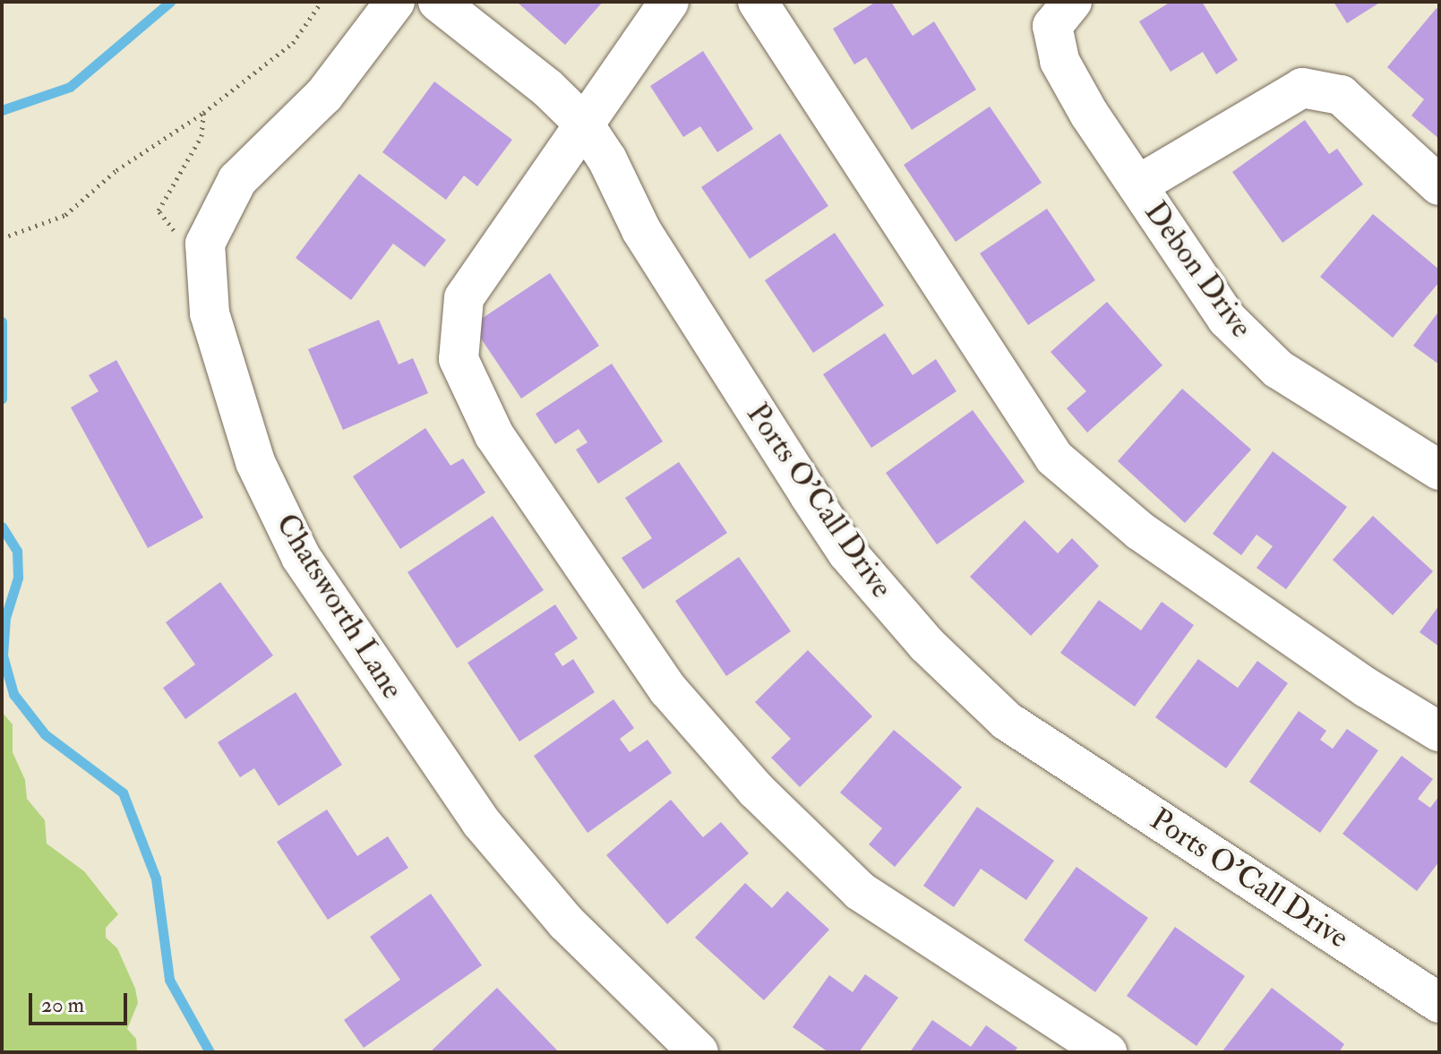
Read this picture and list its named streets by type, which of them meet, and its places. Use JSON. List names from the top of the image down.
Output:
{
  "streets": {
    "street": ["Debon Drive", "Ports O'Call Drive", "Chatsworth Lane"]
  },
  "scale_bar": "20 m"
}
